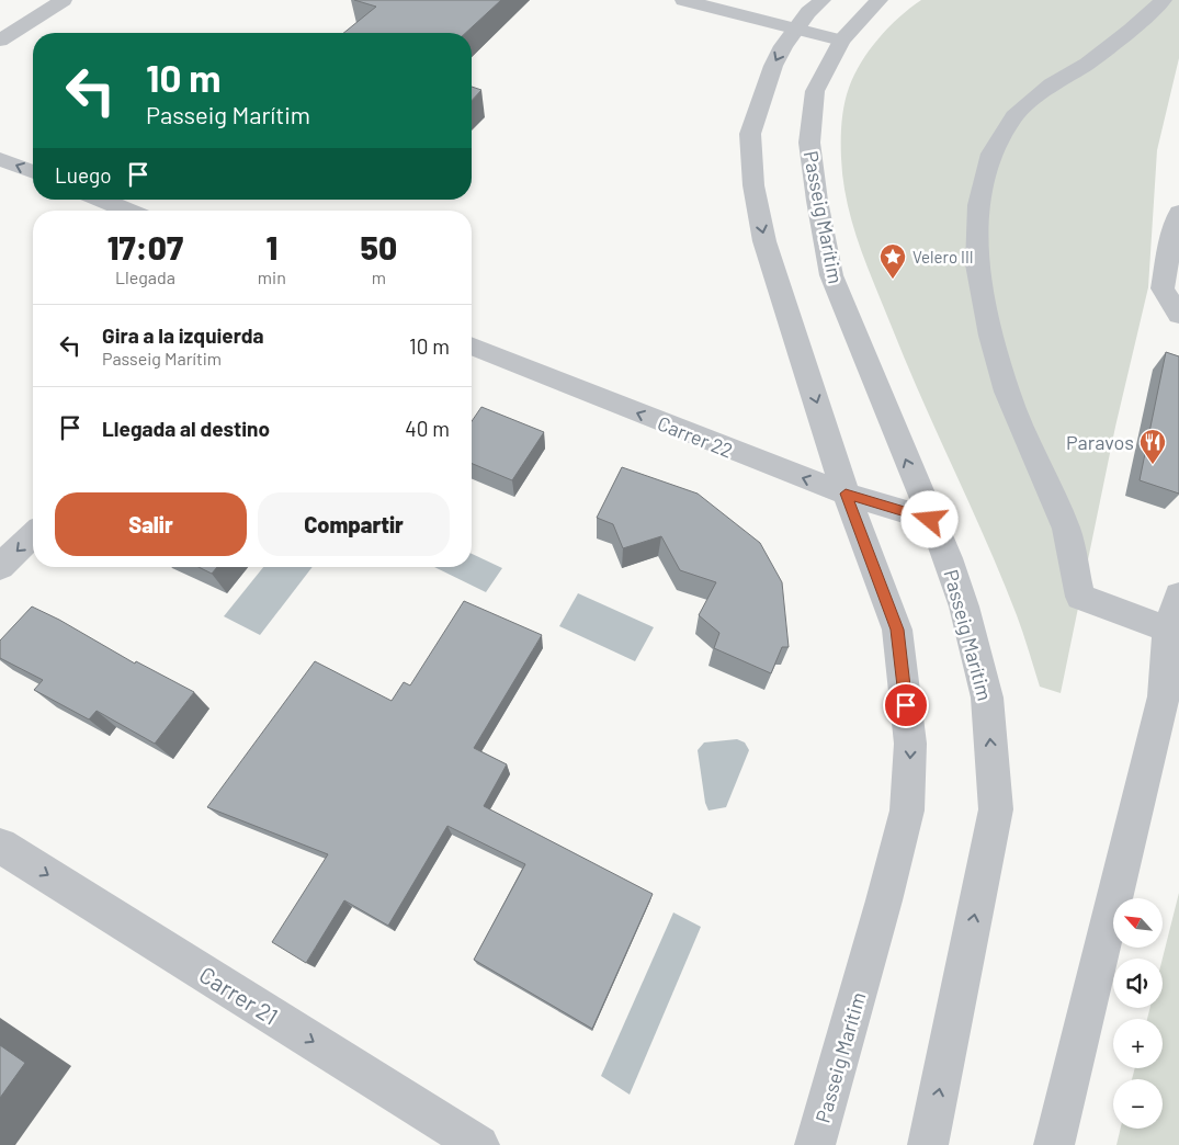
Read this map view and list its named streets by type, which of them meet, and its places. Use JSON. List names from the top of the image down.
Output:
{
  "streets": {
    "street": ["Passeig Marítim", "Carrer 22", "Carrer 21"]
  },
  "crossings": [
    ["Passeig Marítim", "Carrer 22"]
  ],
  "one_way": ["Carrer 22", "Carrer 21"],
  "places": {
    "place": ["Velero III"],
    "restaurant": ["Paravos"]
  },
  "north": "top left",
  "page": {
    "turn": ["10 m", "Passeig Marítim"],
    "then": "Luego",
    "eta": [
      "17:07",
      "Llegada",
      "1",
      "min",
      "50",
      "m"
    ],
    "list": [
      {
        "name": "Gira a la izquierda",
        "note": "Passeig Marítim",
        "value": "10 m"
      },
      {
        "name": "Llegada al destino",
        "value": "40 m"
      }
    ],
    "buttons": ["Salir", "Compartir"],
    "map_buttons": ["+", "−"]
  }
}
